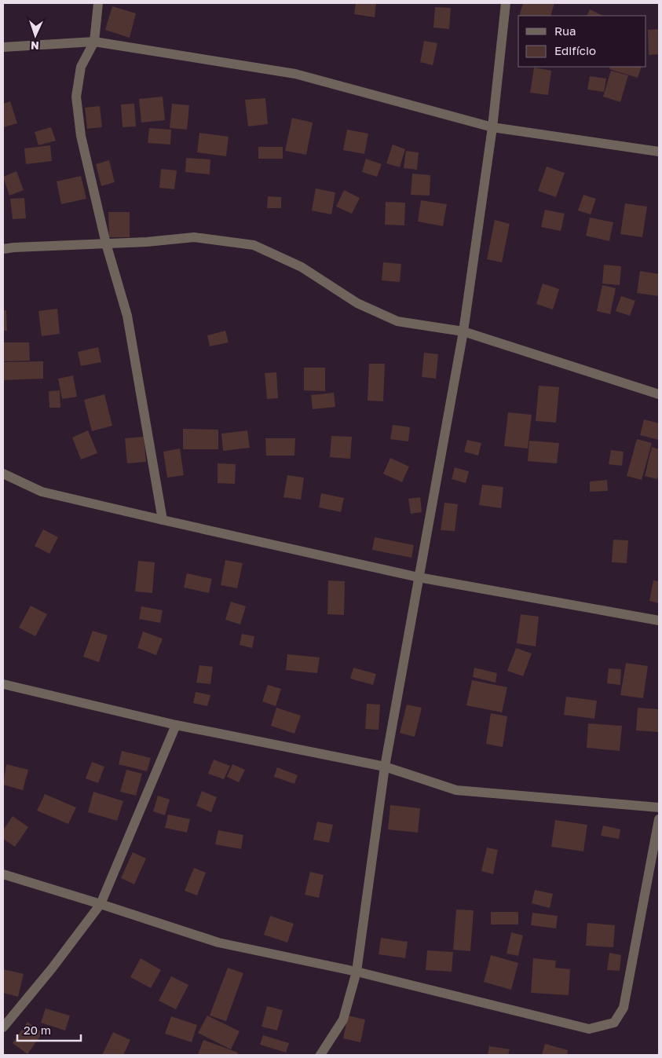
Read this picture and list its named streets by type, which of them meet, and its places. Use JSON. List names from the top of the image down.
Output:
{
  "legend": ["Rua", "Edifício"],
  "scale_bar": "20 m",
  "north": "bottom"
}
